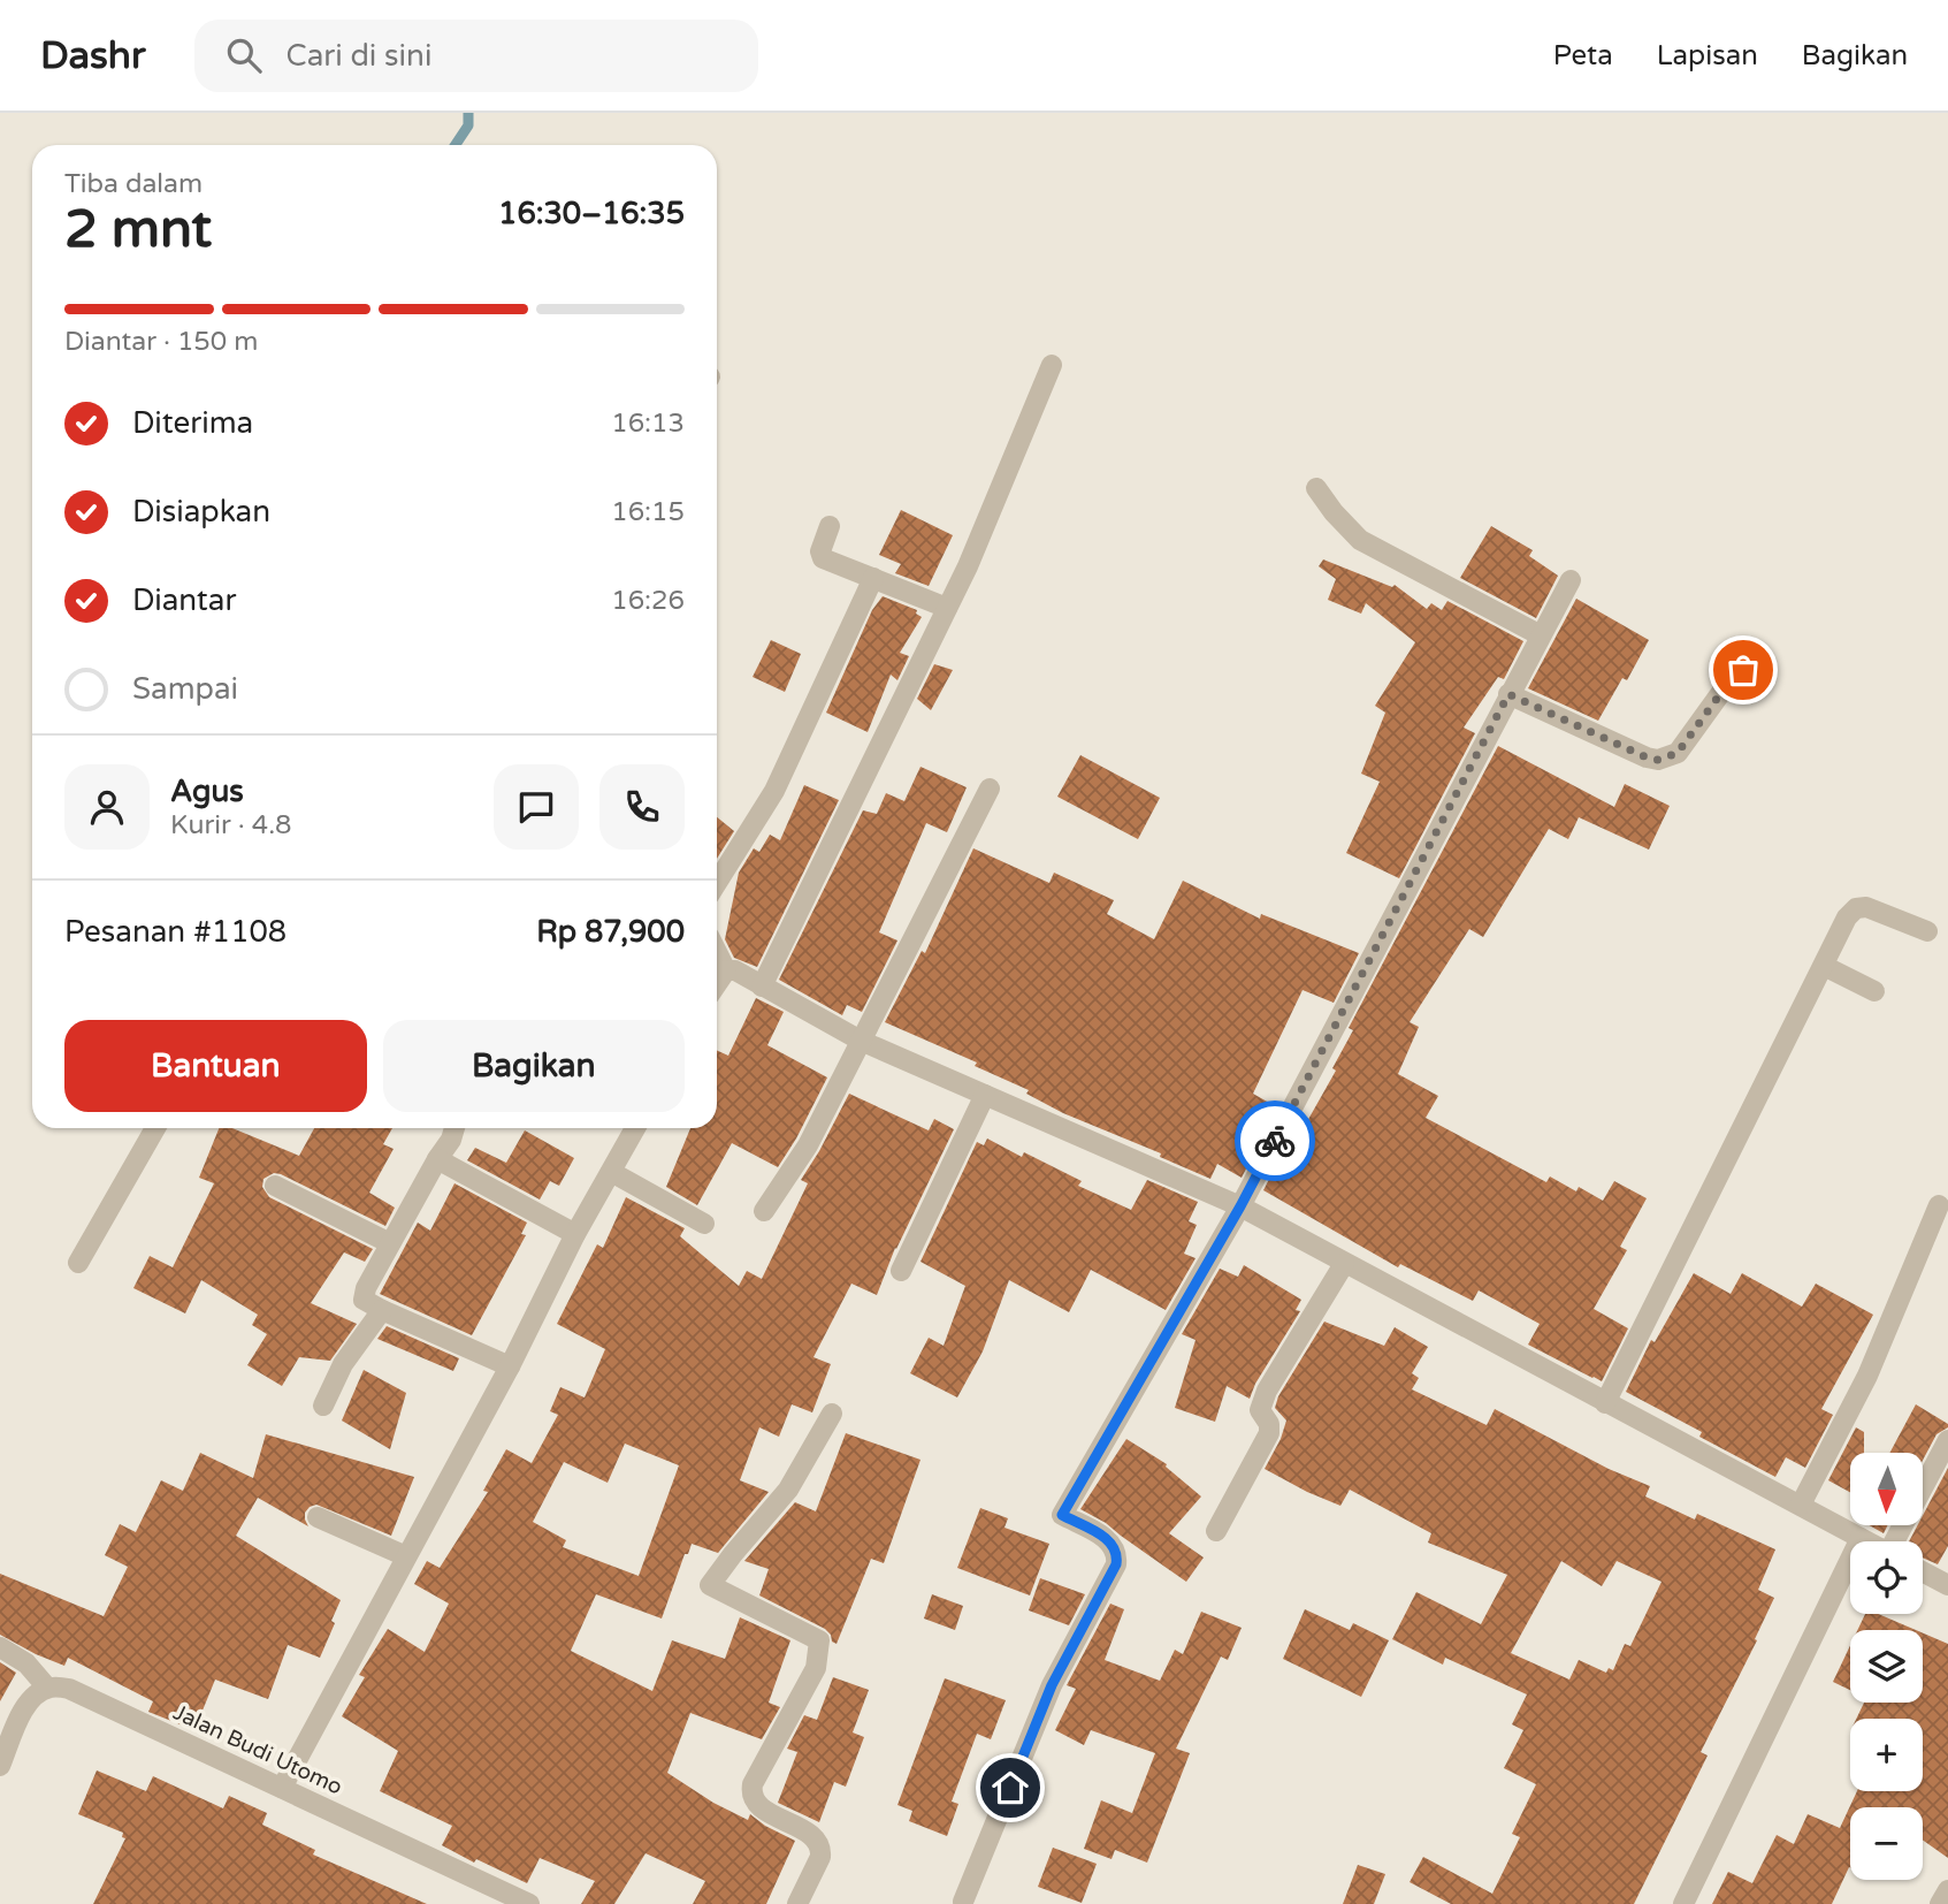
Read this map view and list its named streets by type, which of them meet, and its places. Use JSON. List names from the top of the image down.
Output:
{
  "streets": {
    "street": ["Jalan Budi Utomo"]
  },
  "north": "bottom",
  "page": {
    "header": "Dashr",
    "search": "Cari di sini",
    "nav": ["Peta", "Lapisan", "Bagikan"],
    "heading": ["2 mnt", "Tiba dalam", "16:30–16:35"],
    "panel": [
      "Agus",
      "Kurir · 4.8",
      "Pesanan #1108",
      "Rp 87,900"
    ],
    "bar": "Diantar · 150 m",
    "list": [
      ["Diterima", "16:13"],
      ["Disiapkan", "16:15"],
      ["Diantar", "16:26"],
      "Sampai"
    ],
    "buttons": ["Bantuan", "Bagikan"],
    "map_buttons": ["+", "−"]
  }
}
